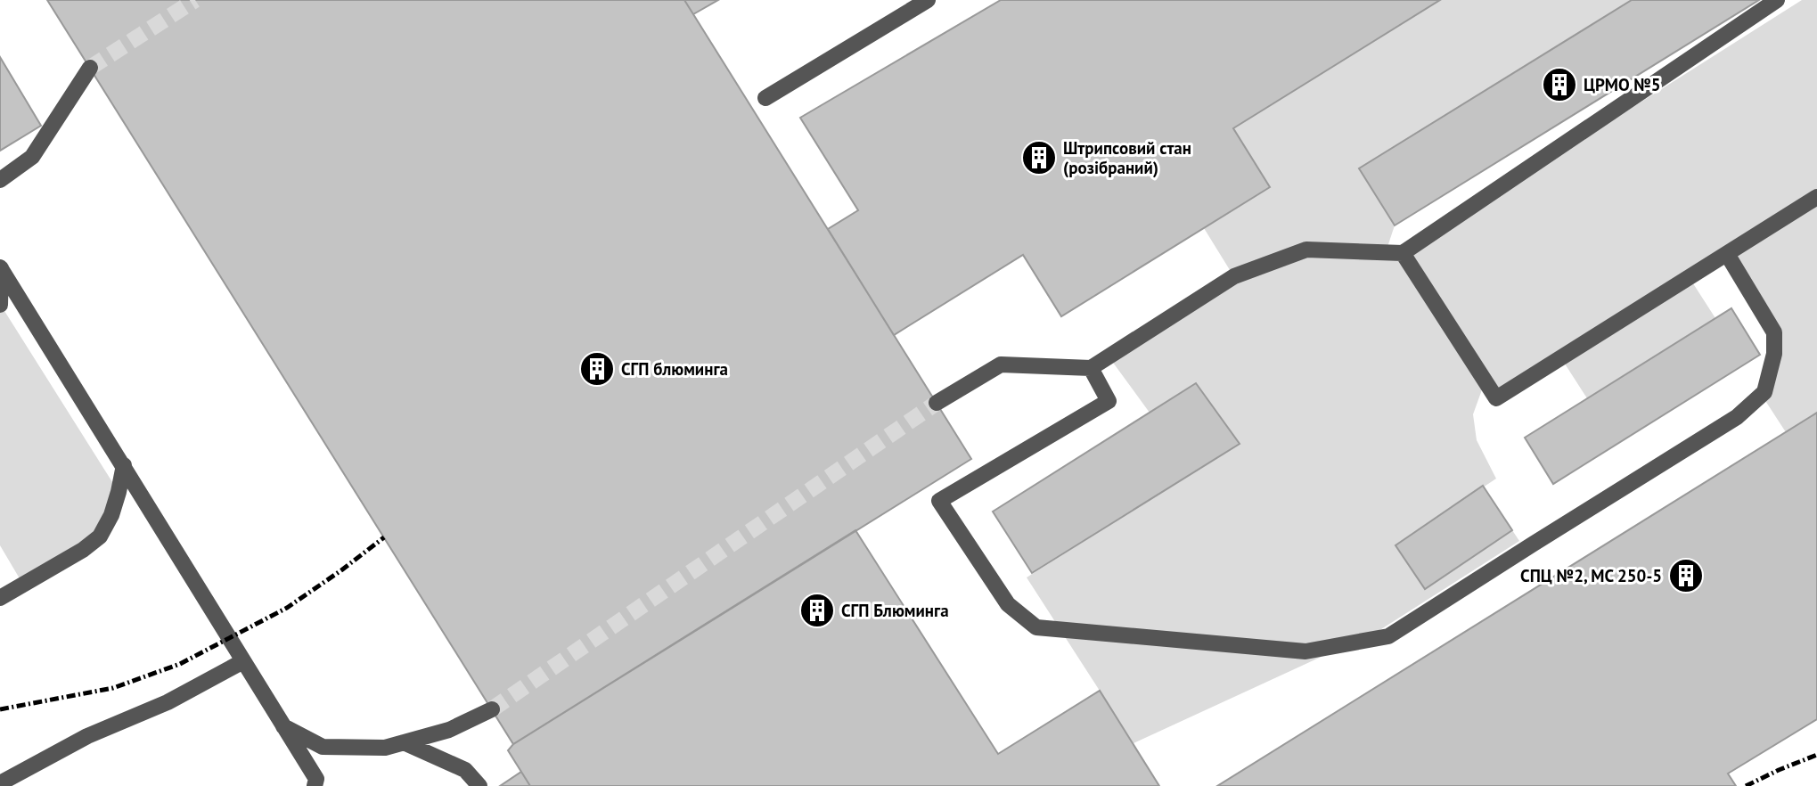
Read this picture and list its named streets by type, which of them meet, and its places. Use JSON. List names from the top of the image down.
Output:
{
  "places": {
    "building": [
      "ЦРМО №5",
      "Штрипсовий стан (розібраний)",
      "СГП блюминга",
      "СПЦ №2, МС 250-5",
      "СГП Блюминга"
    ]
  }
}
